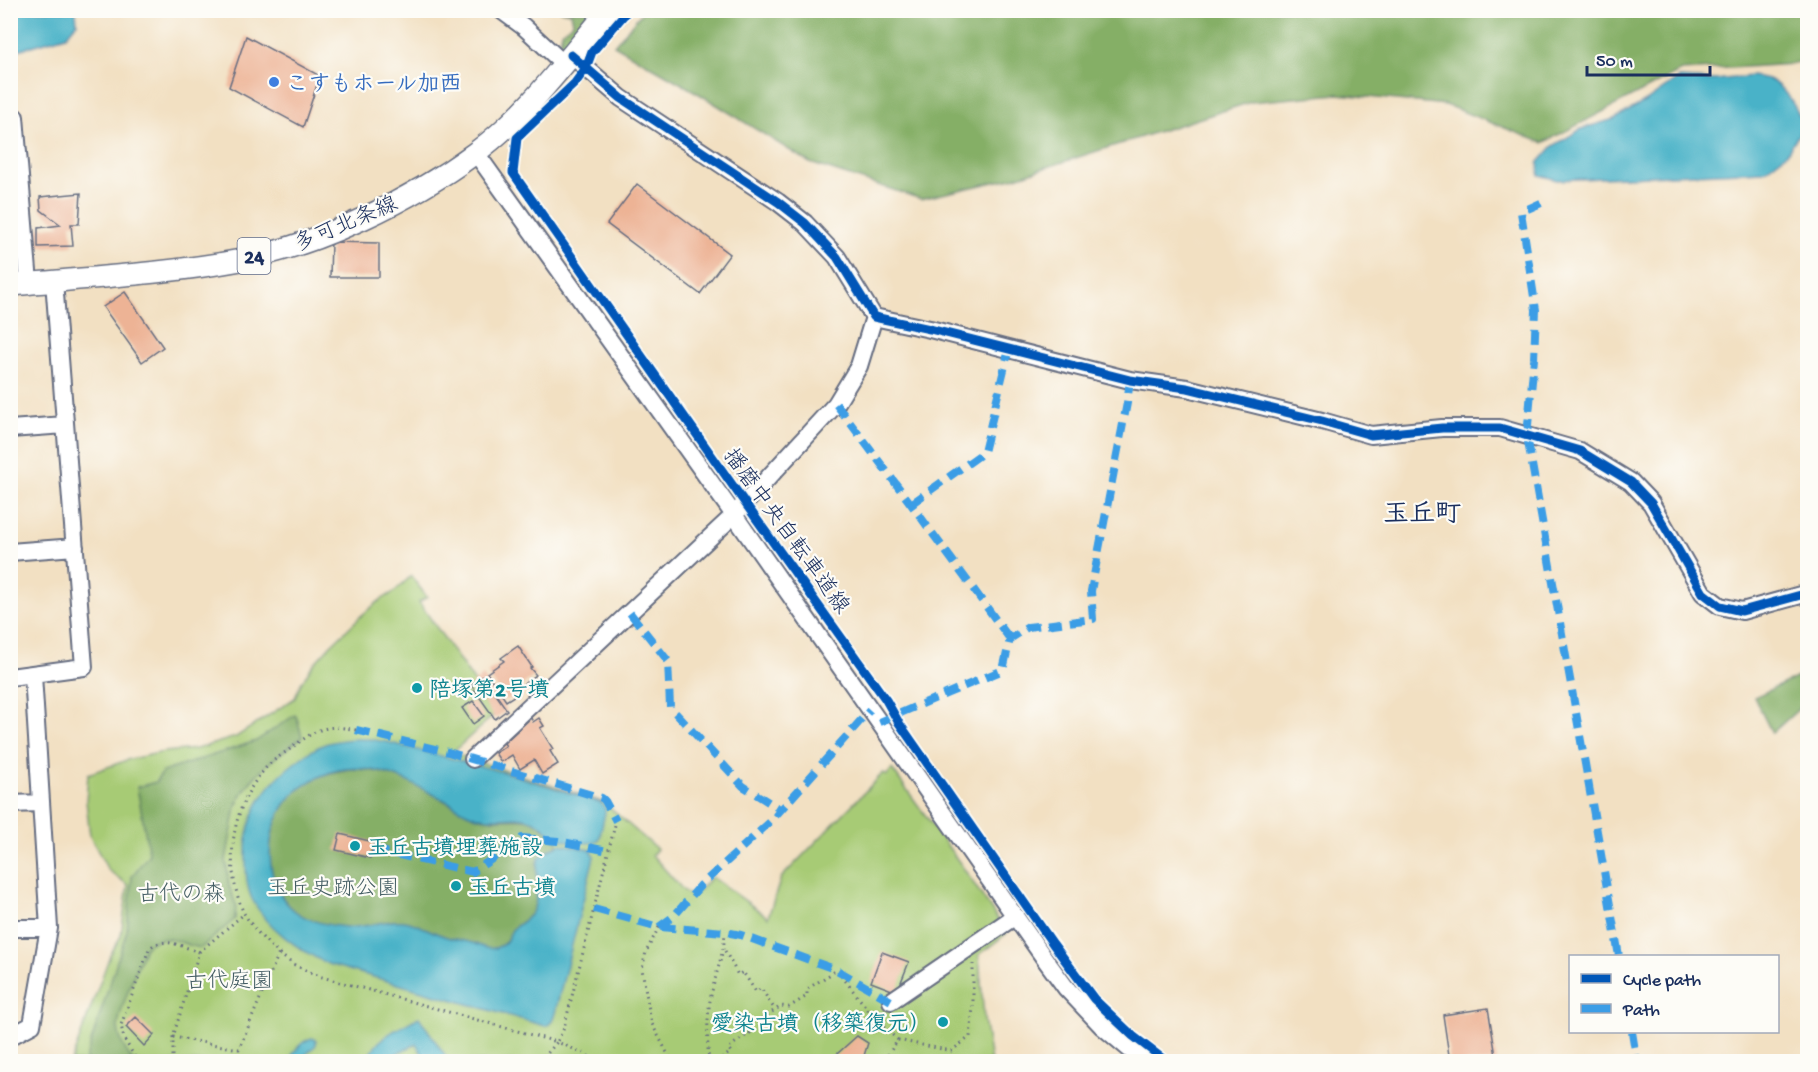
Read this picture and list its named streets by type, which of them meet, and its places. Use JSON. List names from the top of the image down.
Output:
{
  "streets": {
    "main road": ["多可北条線", "24"],
    "cycle path": ["播磨中央自転車道線"]
  },
  "districts": ["玉丘町"],
  "parks": ["玉丘史跡公園", "古代の森", "古代庭園"],
  "places": [
    "こすもホール加西",
    "陪塚第2号墳",
    "玉丘古墳埋葬施設",
    "玉丘古墳",
    "愛染古墳（移築復元）"
  ],
  "legend": ["Cycle path", "Path"],
  "scale_bar": "50 m"
}
